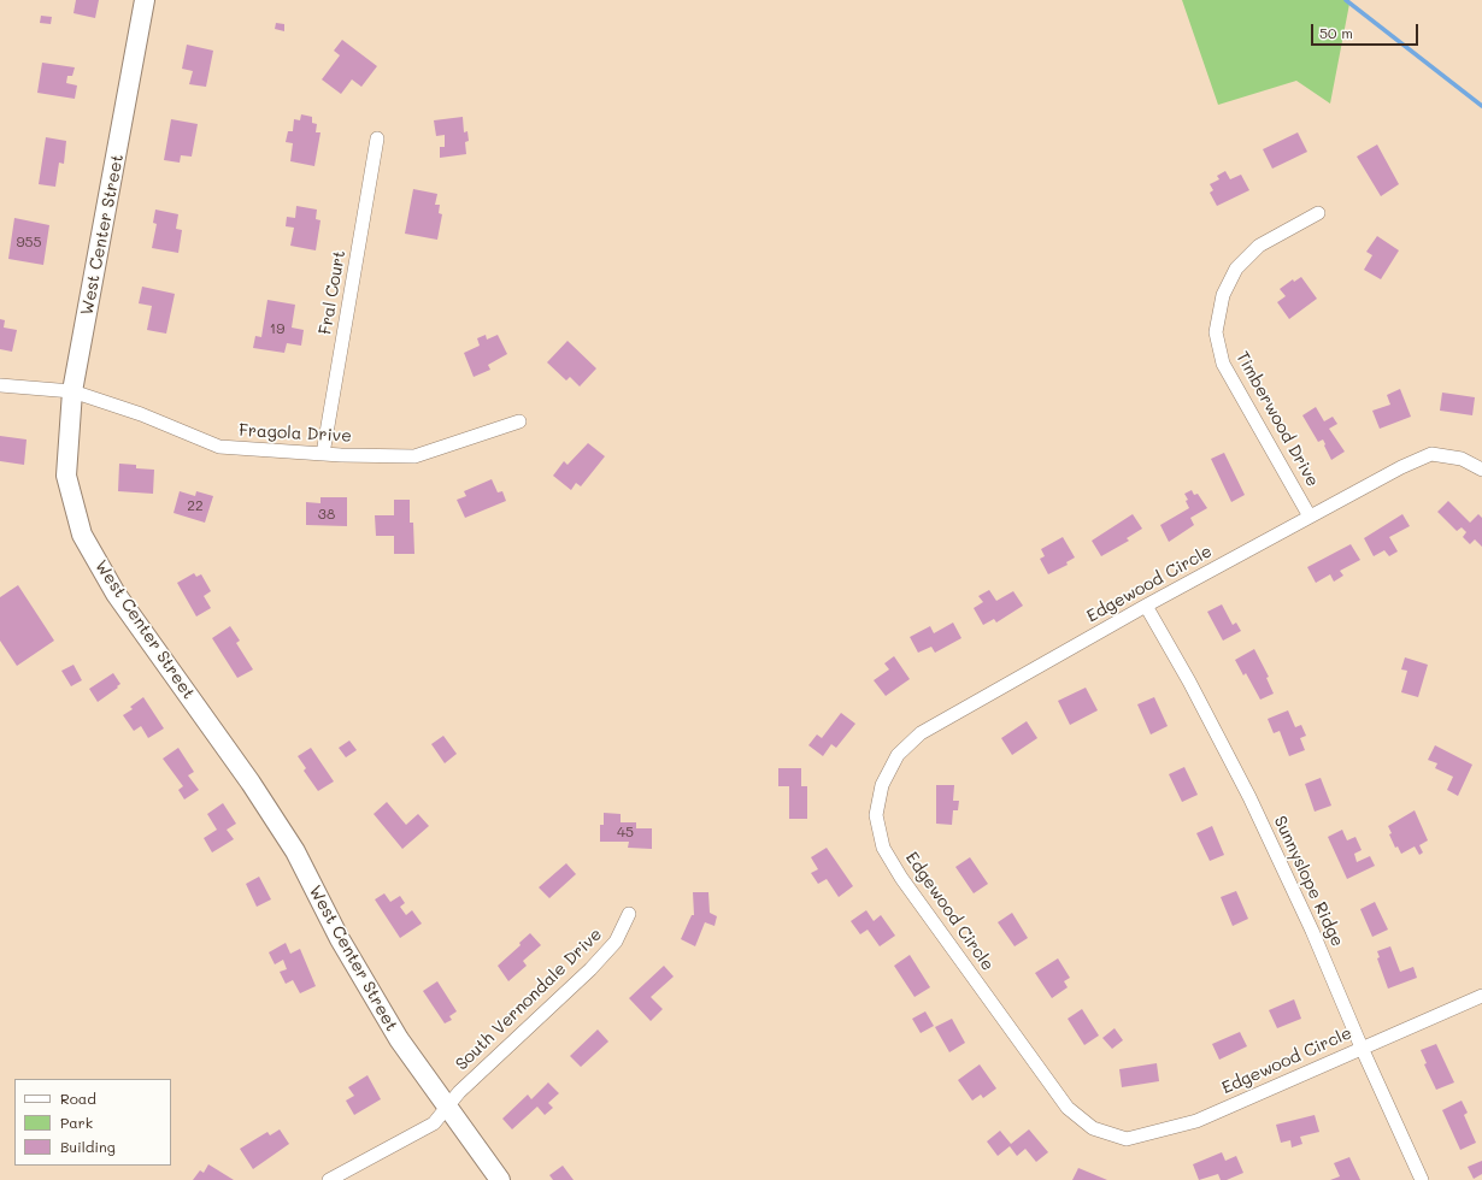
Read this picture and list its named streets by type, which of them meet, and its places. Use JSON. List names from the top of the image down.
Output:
{
  "streets": {
    "street": [
      "West Center Street",
      "Fral Court",
      "Timberwood Drive",
      "Fragola Drive",
      "Edgewood Circle",
      "Sunnyslope Ridge",
      "South Vernondale Drive"
    ]
  },
  "crossings": [
    ["West Center Street", "Fragola Drive"],
    ["West Center Street", "South Vernondale Drive"],
    ["Fral Court", "Fragola Drive"],
    ["Timberwood Drive", "Edgewood Circle"],
    ["Edgewood Circle", "Sunnyslope Ridge"]
  ],
  "house_numbers": [
    "955",
    "19",
    "22",
    "38",
    "45"
  ],
  "legend": ["Road", "Park", "Building"],
  "scale_bar": "50 m"
}
